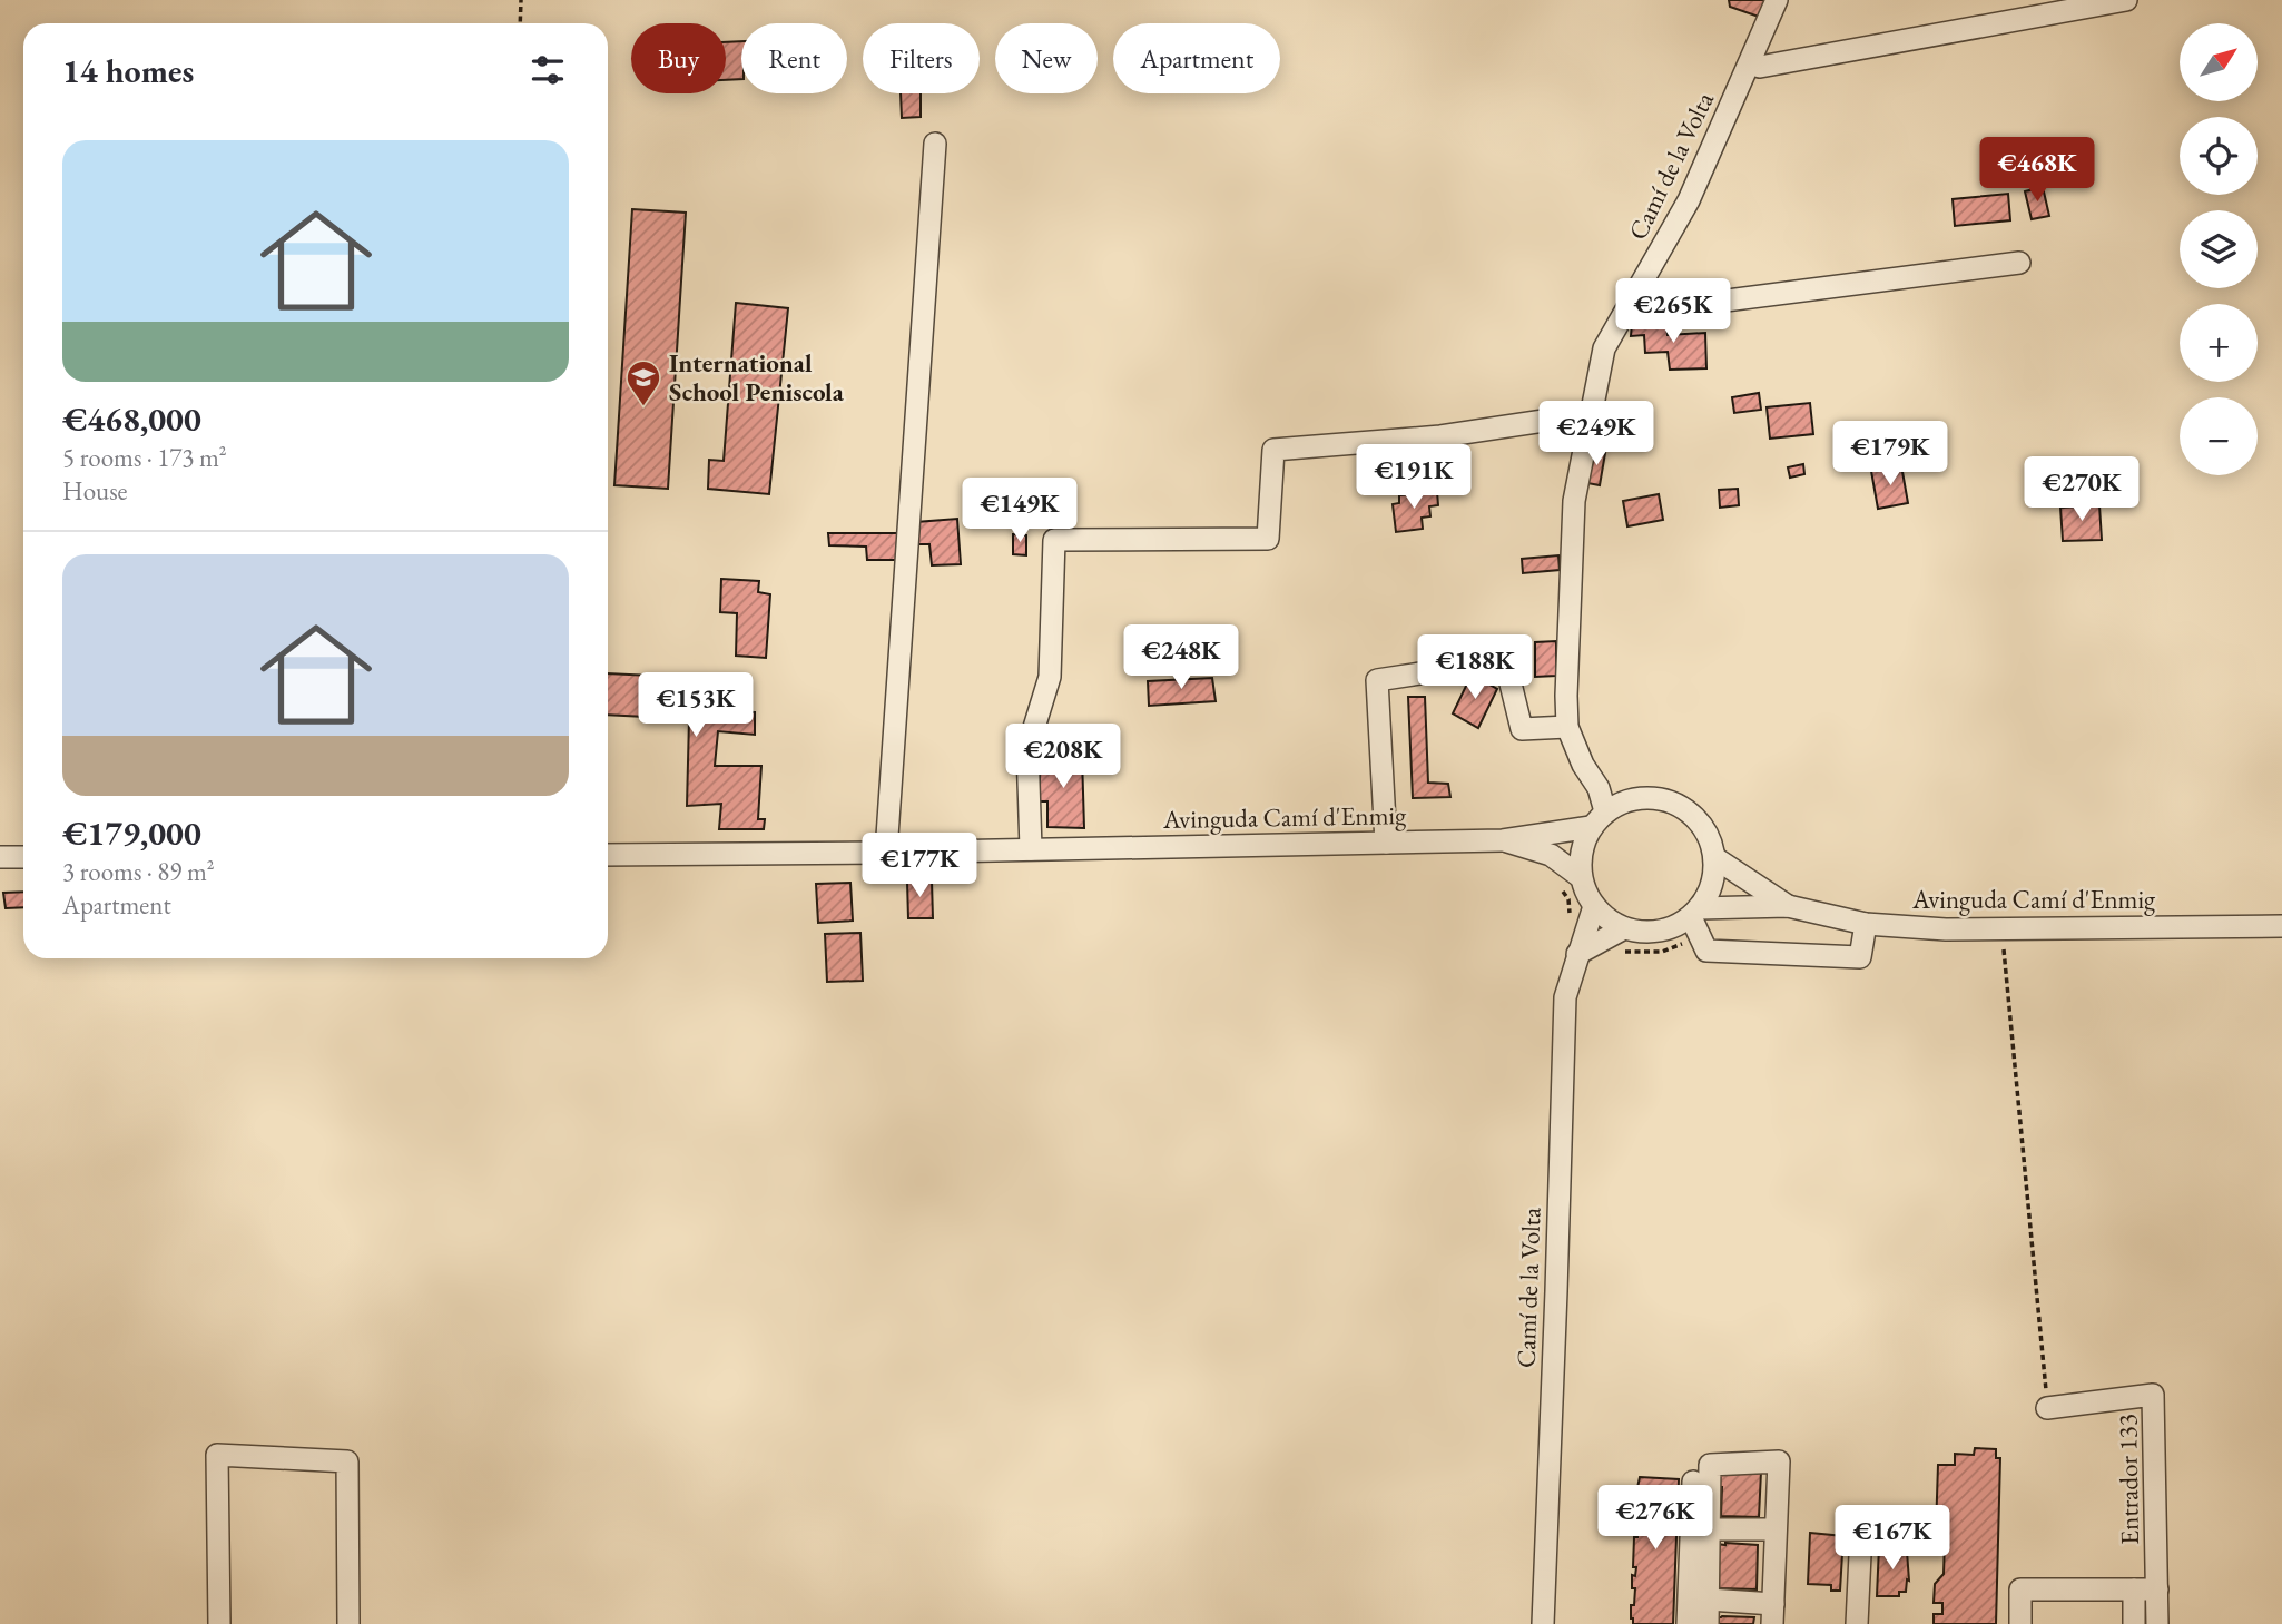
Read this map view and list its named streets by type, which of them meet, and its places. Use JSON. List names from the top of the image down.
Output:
{
  "streets": {
    "street": ["Camí de la Volta", "Avinguda Camí d'Enmig", "Entrador 133"]
  },
  "crossings": [
    ["Camí de la Volta", "Avinguda Camí d'Enmig"]
  ],
  "places": {
    "school or university": ["International School Peniscola"]
  },
  "north": "top right",
  "page": {
    "map_buttons": ["+", "−"],
    "chip": [
      "Buy",
      "Rent",
      "Filters",
      "New",
      "Apartment"
    ],
    "heading": "14 homes",
    "list": [
      {
        "name": "€468,000",
        "note": "5 rooms · 173 m² · House"
      },
      {
        "name": "€179,000",
        "note": "3 rooms · 89 m² · Apartment"
      }
    ],
    "price": [
      "€468K",
      "€265K",
      "€249K",
      "€179K",
      "€191K",
      "€270K",
      "€149K",
      "€248K",
      "€188K",
      "€153K",
      "€208K",
      "€177K",
      "€276K",
      "€167K"
    ]
  }
}
